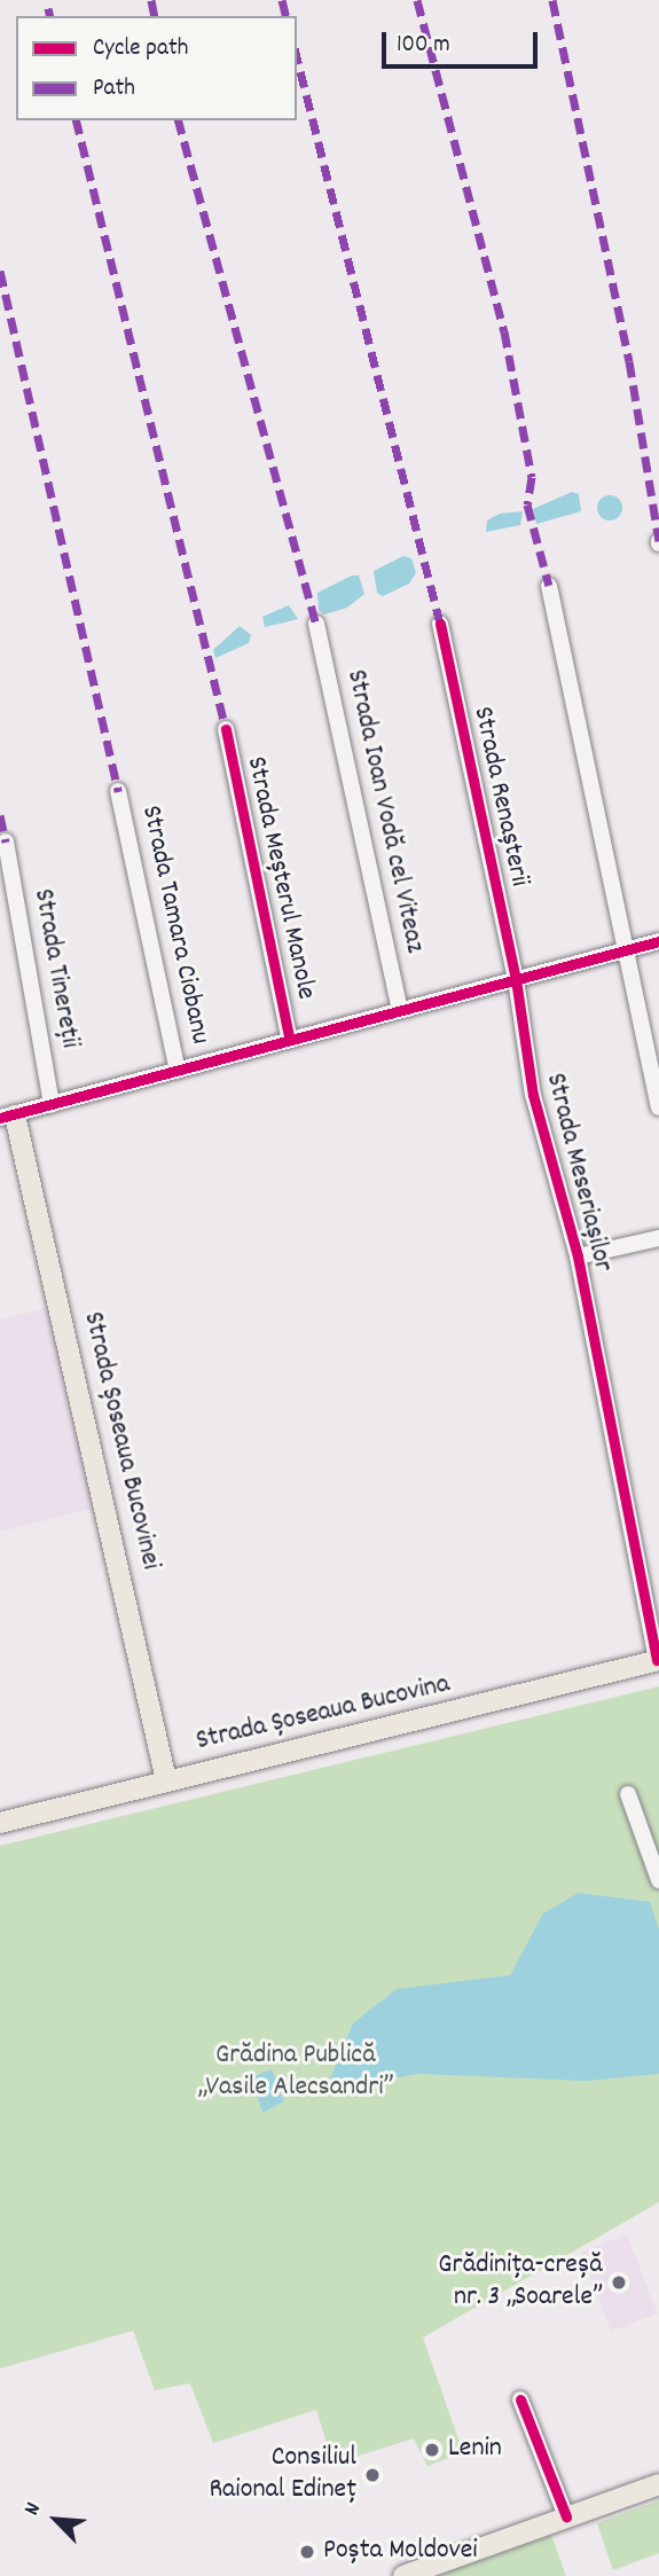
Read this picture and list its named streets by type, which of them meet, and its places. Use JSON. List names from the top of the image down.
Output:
{
  "streets": {
    "main road": ["Strada Șoseaua Bucovinei", "Strada Șoseaua Bucovina"],
    "street": [
      "Strada Renașterii",
      "Strada Ioan Vodă cel Viteaz",
      "Strada Meșterul Manole",
      "Strada Tamara Ciobanu",
      "Strada Tinereții",
      "Strada Meseriașilor"
    ]
  },
  "crossings": [
    ["Strada Renașterii", "Strada Meseriașilor"],
    ["Strada Meseriașilor", "Strada Șoseaua Bucovina"],
    ["Strada Șoseaua Bucovinei", "Strada Șoseaua Bucovina"]
  ],
  "parks": ["Grădina Publică „Vasile Alecsandri”"],
  "places": [
    "Grădinița-creșă nr. 3 „Soarele”",
    "Lenin",
    "Consiliul Raional Edineț",
    "Poșta Moldovei"
  ],
  "legend": ["Cycle path", "Path"],
  "scale_bar": "100 m",
  "north": "top left"
}
